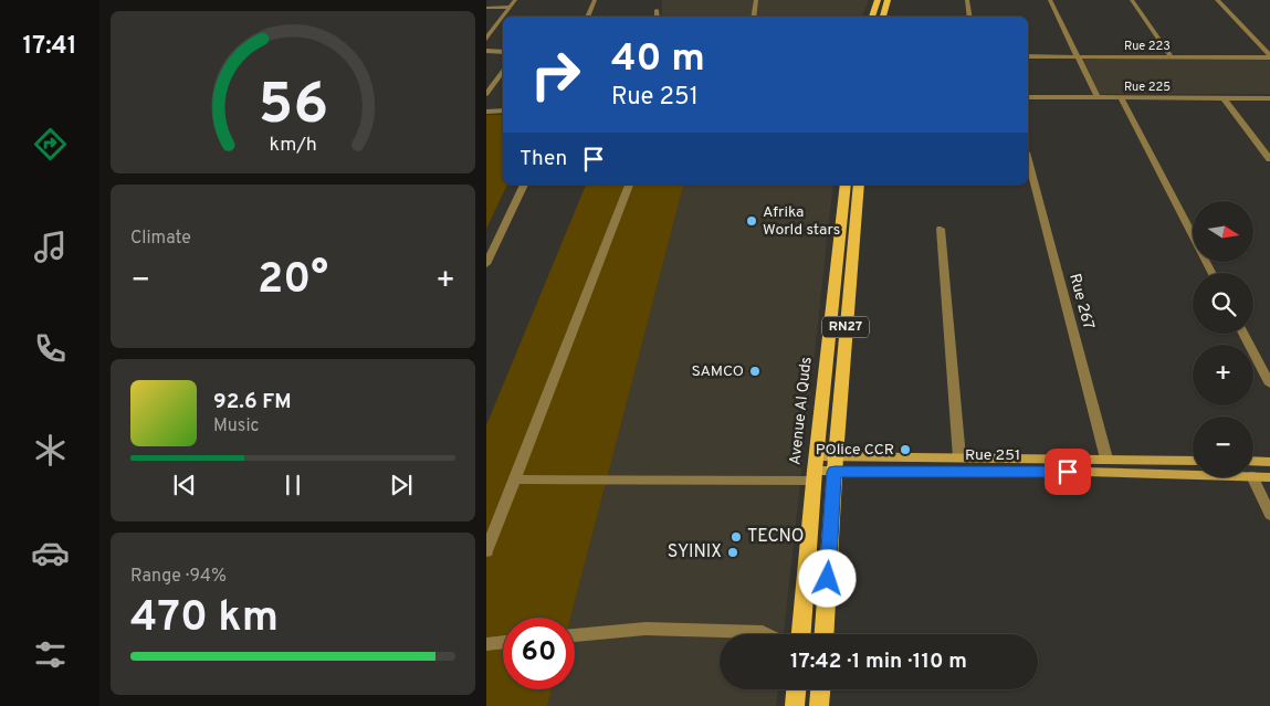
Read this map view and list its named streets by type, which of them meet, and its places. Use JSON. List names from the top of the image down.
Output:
{
  "streets": {
    "main road": ["RN27", "Avenue Al Quds", "Rue 251"],
    "street": ["Rue 223", "Rue 225", "Rue 267"]
  },
  "crossings": [
    ["Rue 267", "Rue 251"],
    ["RN27", "Rue 251"],
    ["Avenue Al Quds", "Rue 251"]
  ],
  "places": [
    "Afrika World stars",
    "SAMCO",
    "POlice CCR",
    "TECNO",
    "SYINIX"
  ],
  "north": "right",
  "page": {
    "tabs": "17:41",
    "turn": ["40 m", "Rue 251"],
    "then": "Then",
    "tile": [
      "Climate",
      ["Range · 94%", "470 km"]
    ],
    "map_buttons": ["+", "−"],
    "heat": ["−", "20°", "+"],
    "song": ["92.6 FM", "Music"],
    "limit": "60",
    "trip": "17:42 · 1 min · 110 m",
    "gauge": ["56", "km/h"]
  }
}
